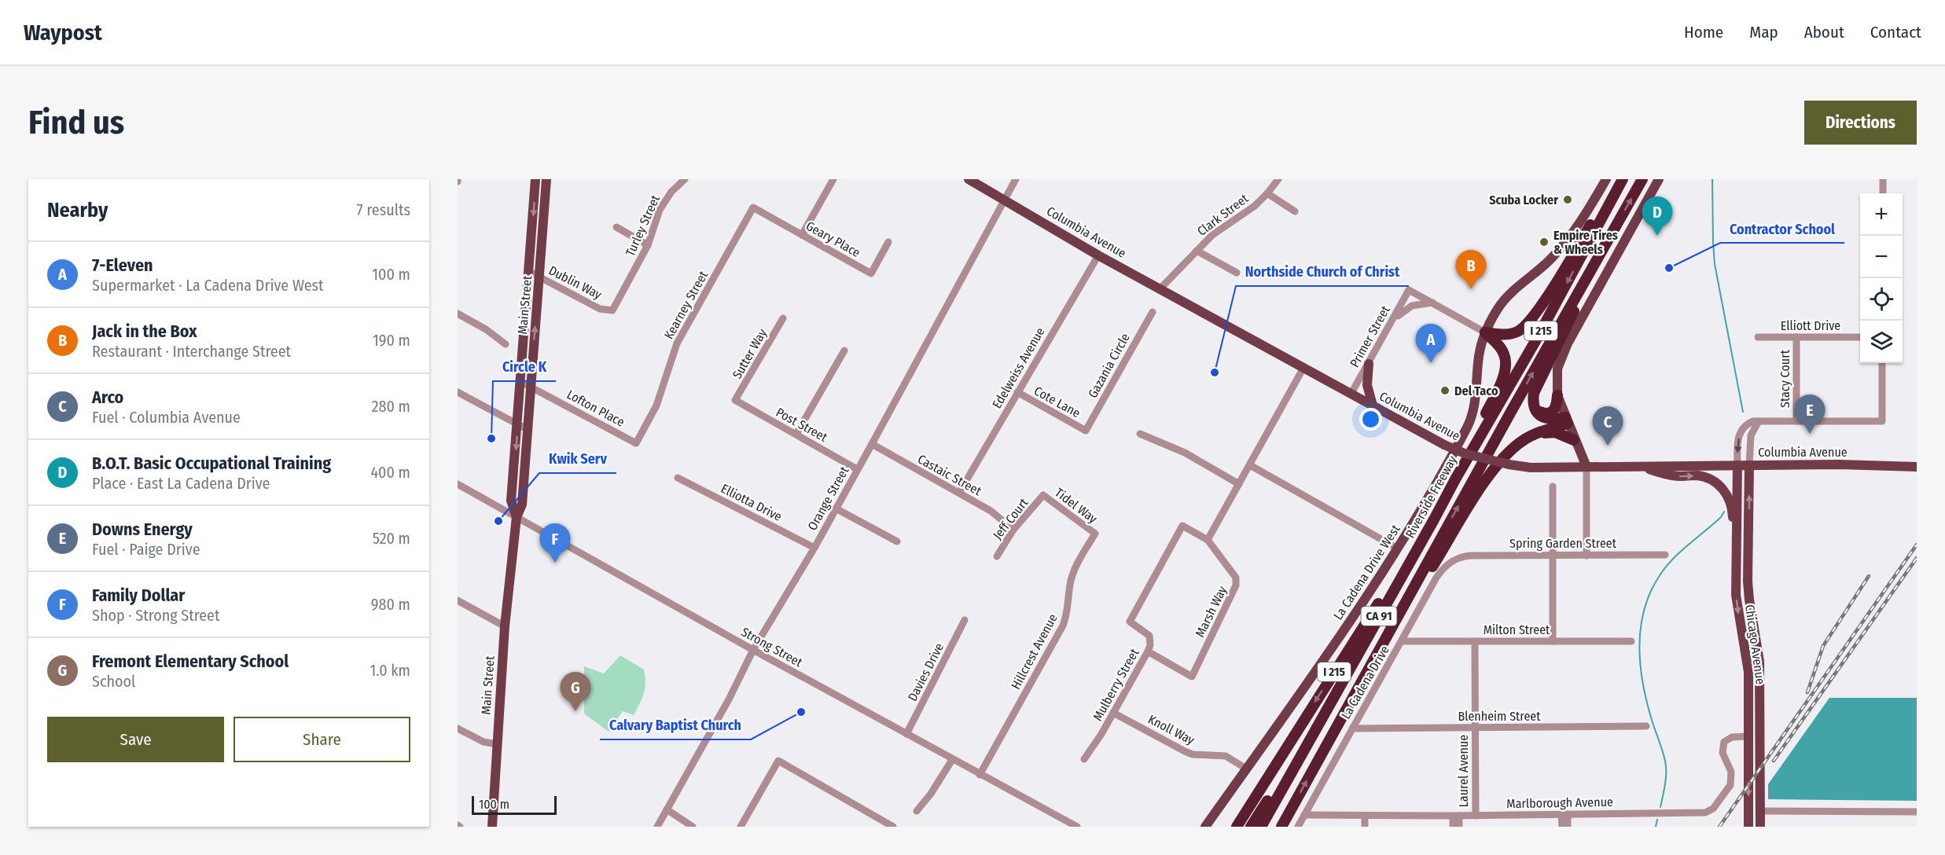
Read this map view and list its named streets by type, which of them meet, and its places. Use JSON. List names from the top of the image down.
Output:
{
  "streets": {
    "highway": ["I 215", "Riverside Freeway", "CA 91"],
    "main road": [
      "Columbia Avenue",
      "Main Street",
      "La Cadena Drive West",
      "Chicago Avenue"
    ],
    "street": [
      "Clark Street",
      "Turley Street",
      "Geary Place",
      "Dublin Way",
      "Kearney Street",
      "Elliott Drive",
      "Primer Street",
      "Sutter Way",
      "Gazania Circle",
      "Edelweiss Avenue",
      "Stacy Court",
      "Cote Lane",
      "Lofton Place",
      "Post Street",
      "Castaic Street",
      "Orange Street",
      "Elliotta Drive",
      "Tidel Way",
      "Jeff Court",
      "Spring Garden Street",
      "Marsh Way",
      "Milton Street",
      "Strong Street",
      "Hillcrest Avenue",
      "Davies Drive",
      "La Cadena Drive",
      "Mulberry Street",
      "Blenheim Street",
      "Knoll Way",
      "Laurel Avenue",
      "Marlborough Avenue"
    ]
  },
  "crossings": [
    ["Clark Street", "Columbia Avenue"],
    ["Turley Street", "Dublin Way"],
    ["Columbia Avenue", "Primer Street"],
    ["Columbia Avenue", "Edelweiss Avenue"],
    ["Columbia Avenue", "Orange Street"],
    ["Columbia Avenue", "Chicago Avenue"],
    ["Geary Place", "Kearney Street"],
    ["Dublin Way", "Main Street"],
    ["Main Street", "Lofton Place"],
    ["Main Street", "Strong Street"],
    ["Kearney Street", "Lofton Place"],
    ["Elliott Drive", "Stacy Court"],
    ["I 215", "Riverside Freeway"],
    ["Sutter Way", "Post Street"],
    ["Gazania Circle", "Cote Lane"],
    ["Edelweiss Avenue", "Cote Lane"],
    ["Edelweiss Avenue", "Castaic Street"],
    ["Post Street", "Orange Street"],
    ["Castaic Street", "Orange Street"],
    ["Castaic Street", "Jeff Court"],
    ["Orange Street", "Elliotta Drive"],
    ["Orange Street", "Strong Street"],
    ["Tidel Way", "Jeff Court"],
    ["Tidel Way", "Hillcrest Avenue"],
    ["Spring Garden Street", "La Cadena Drive"],
    ["La Cadena Drive West", "Knoll Way"],
    ["Marsh Way", "Mulberry Street"],
    ["Milton Street", "La Cadena Drive"],
    ["Milton Street", "Laurel Avenue"],
    ["Chicago Avenue", "Marlborough Avenue"],
    ["Strong Street", "Hillcrest Avenue"],
    ["Strong Street", "Davies Drive"],
    ["La Cadena Drive", "Blenheim Street"],
    ["La Cadena Drive", "Marlborough Avenue"],
    ["Mulberry Street", "Knoll Way"],
    ["Blenheim Street", "Laurel Avenue"],
    ["Laurel Avenue", "Marlborough Avenue"]
  ],
  "places": [
    "Scuba Locker",
    "Empire Tires & Wheels",
    "Contractor School",
    "Northside Church of Christ",
    "Del Taco",
    "Circle K",
    "Kwik Serv",
    "Calvary Baptist Church"
  ],
  "scale_bar": "100 m",
  "page": {
    "header": "Waypost",
    "nav": [
      "Home",
      "Map",
      "About",
      "Contact"
    ],
    "buttons": [
      "Directions",
      ["Save", "Share"]
    ],
    "title": "Find us",
    "heading": ["Nearby", "7 results"],
    "map_buttons": ["+", "−"],
    "pins": [
      "D",
      "B",
      "A",
      "E",
      "C",
      "F",
      "G"
    ],
    "list": [
      {
        "mark": "A",
        "name": "7-Eleven",
        "note": "Supermarket · La Cadena Drive West",
        "value": "100 m"
      },
      {
        "mark": "B",
        "name": "Jack in the Box",
        "note": "Restaurant · Interchange Street",
        "value": "190 m"
      },
      {
        "mark": "C",
        "name": "Arco",
        "note": "Fuel · Columbia Avenue",
        "value": "280 m"
      },
      {
        "mark": "D",
        "name": "B.O.T. Basic Occupational Training",
        "note": "Place · East La Cadena Drive",
        "value": "400 m"
      },
      {
        "mark": "E",
        "name": "Downs Energy",
        "note": "Fuel · Paige Drive",
        "value": "520 m"
      },
      {
        "mark": "F",
        "name": "Family Dollar",
        "note": "Shop · Strong Street",
        "value": "980 m"
      },
      {
        "mark": "G",
        "name": "Fremont Elementary School",
        "note": "School",
        "value": "1.0 km"
      }
    ],
    "scale": "100 m"
  }
}
